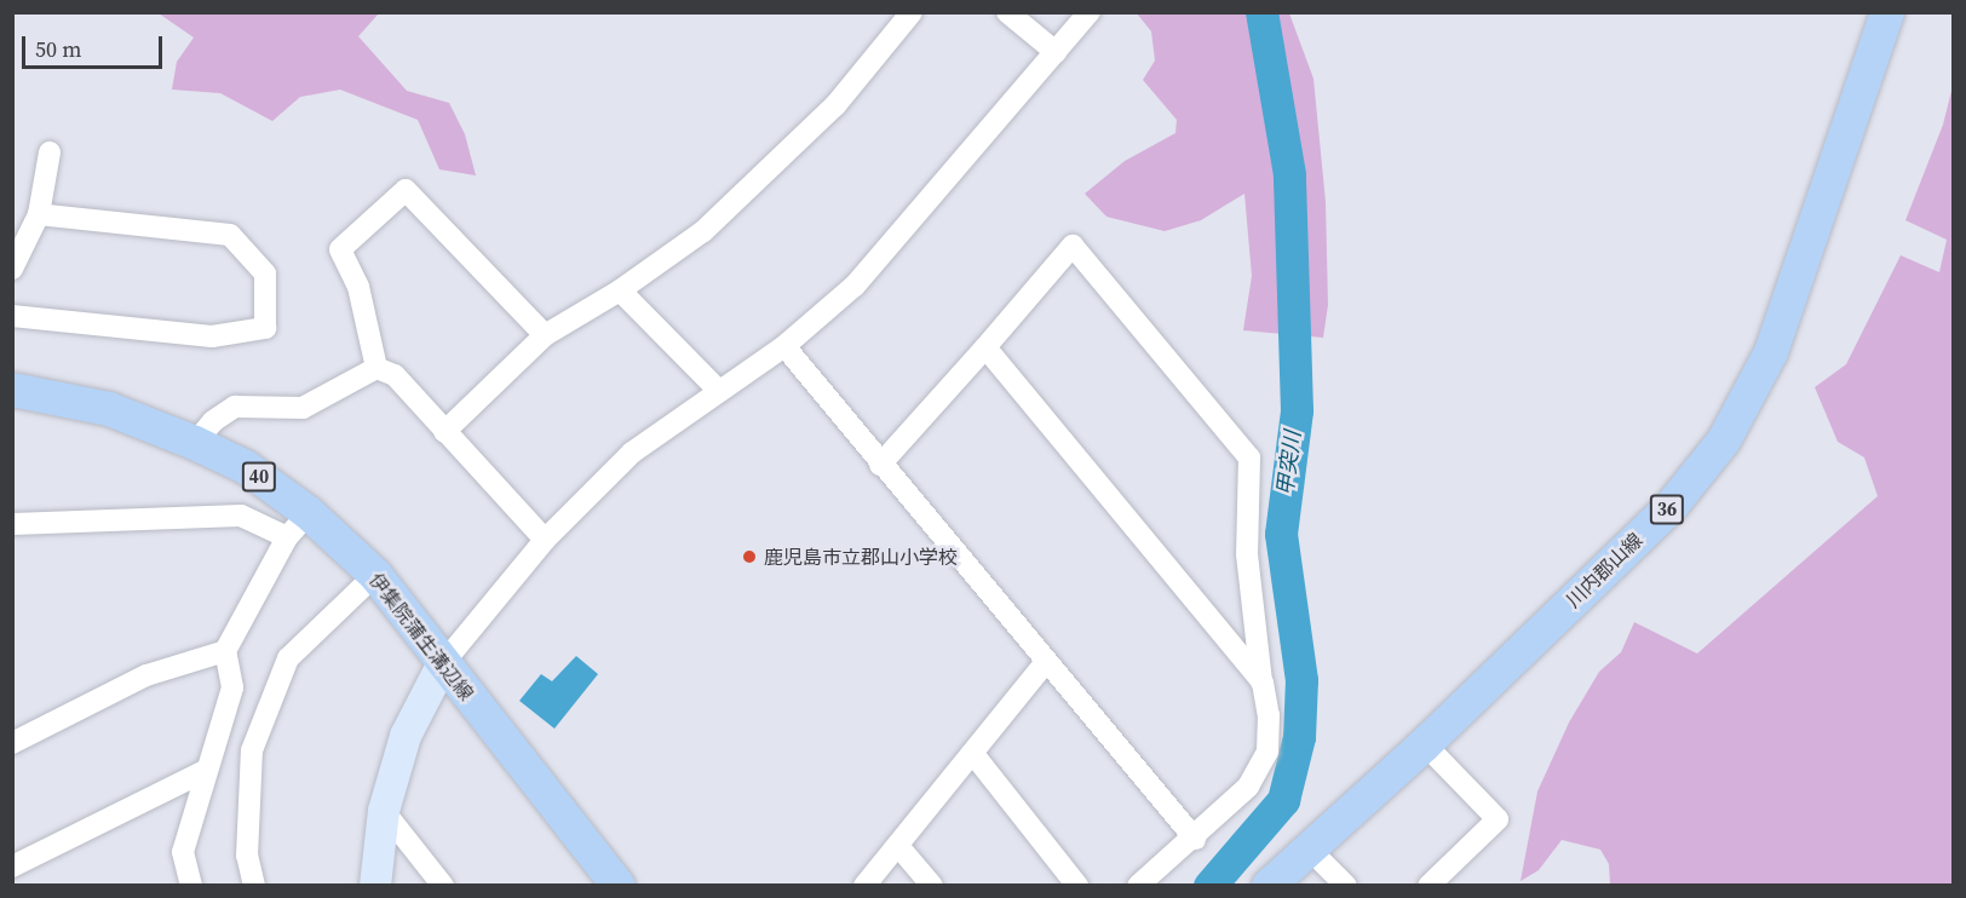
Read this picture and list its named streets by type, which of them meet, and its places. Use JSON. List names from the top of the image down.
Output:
{
  "streets": {
    "main road": [
      "40",
      "36",
      "川内郡山線",
      "伊集院蒲生溝辺線"
    ]
  },
  "water": ["甲突川"],
  "places": ["鹿児島市立郡山小学校"],
  "scale_bar": "50 m"
}
